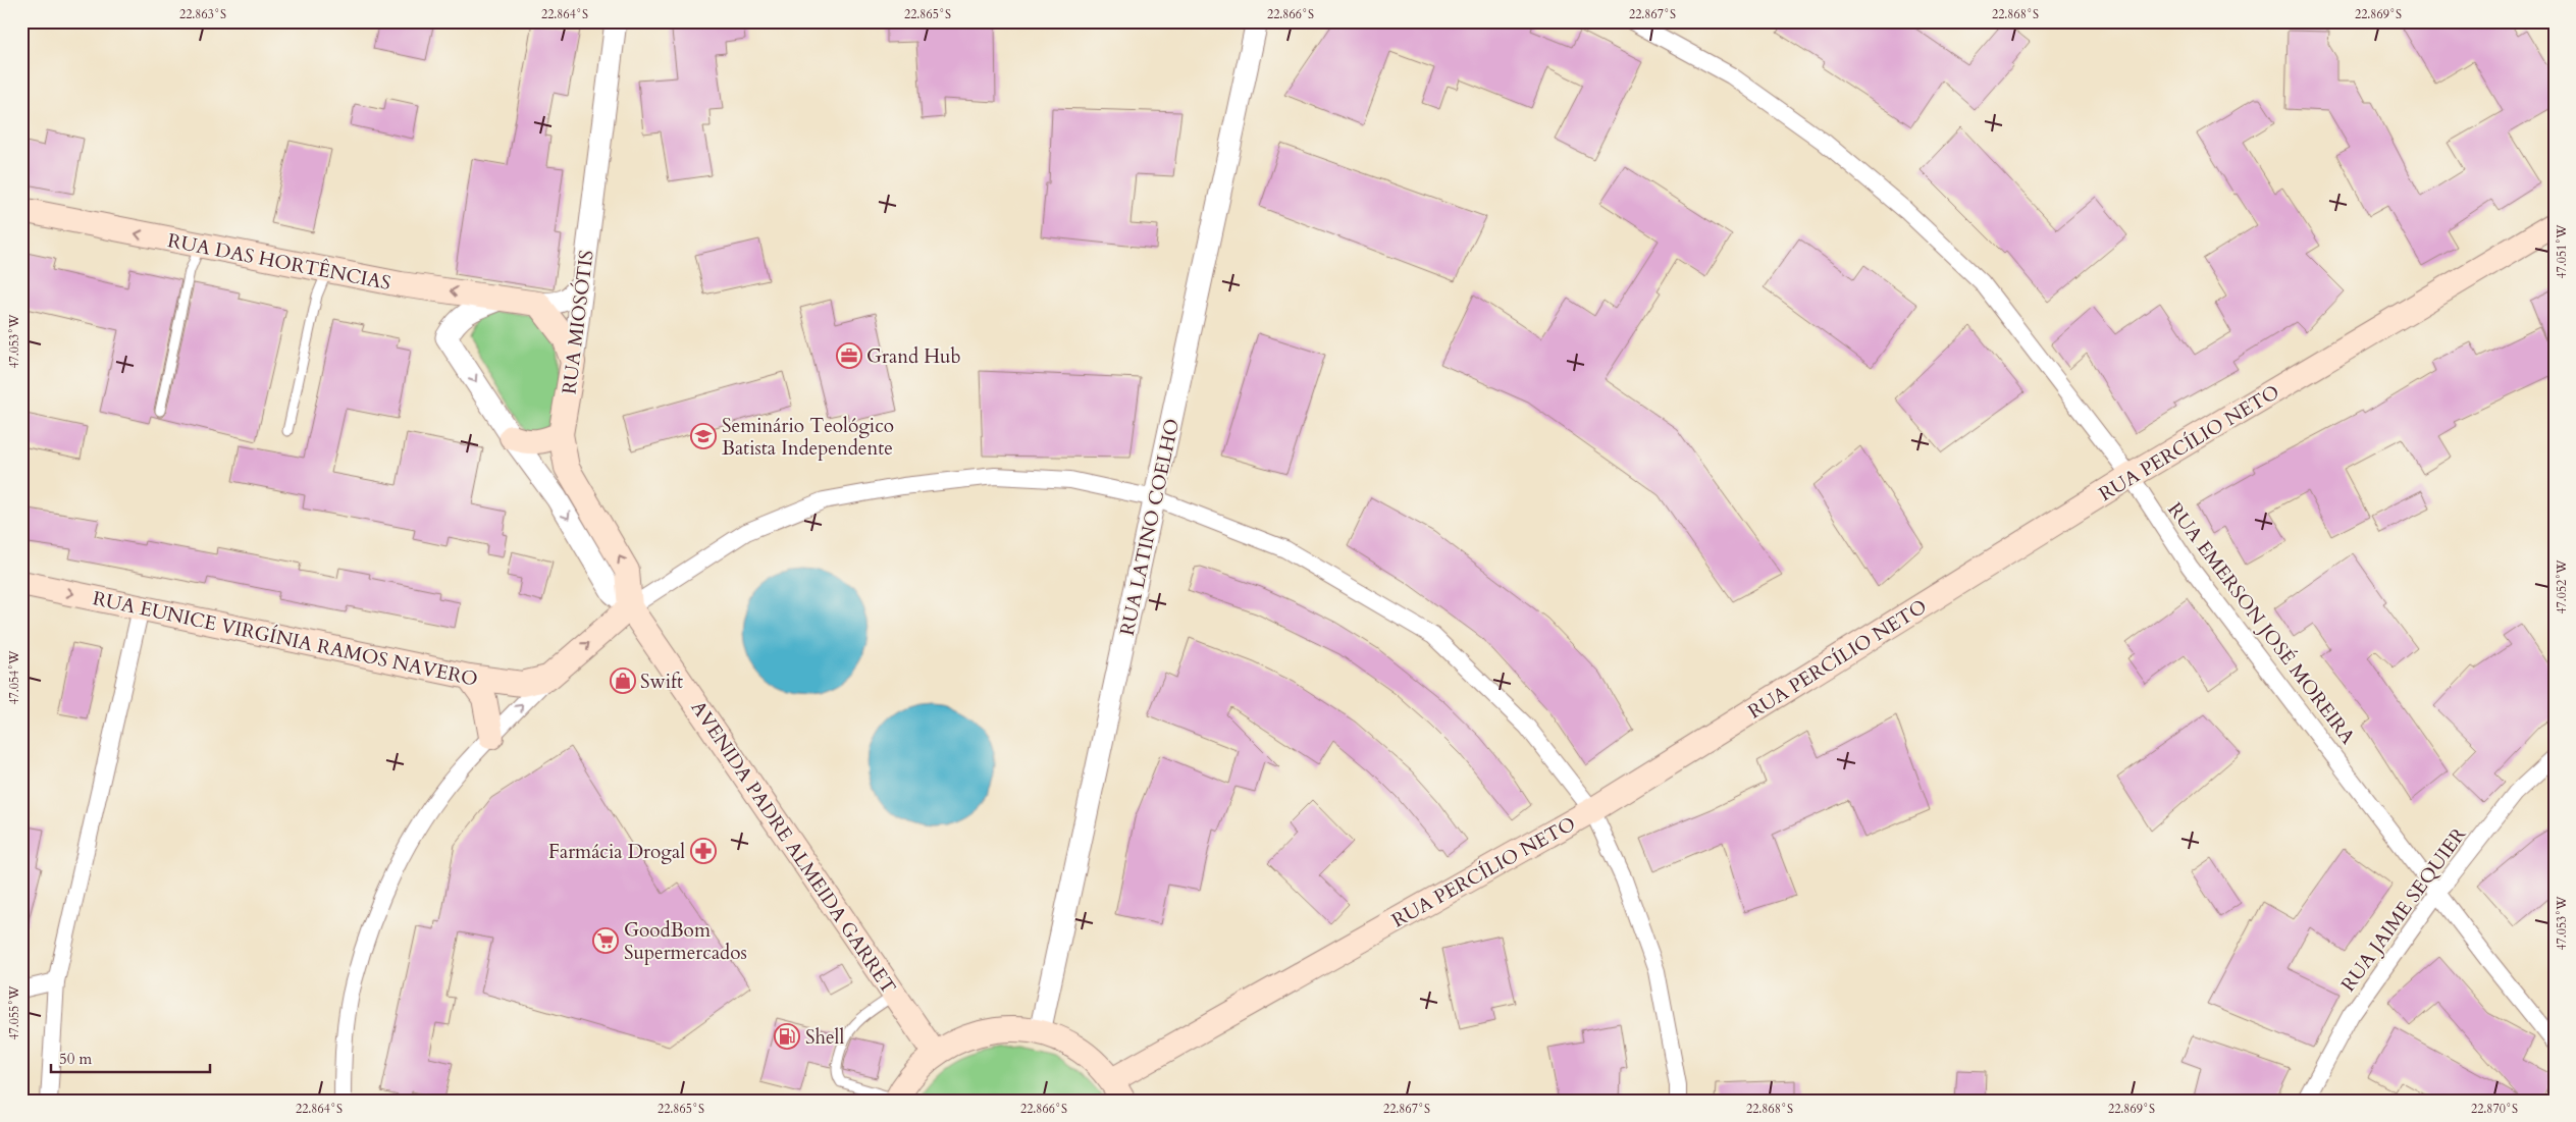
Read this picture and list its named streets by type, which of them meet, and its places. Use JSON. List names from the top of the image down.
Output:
{
  "streets": {
    "main road": [
      "RUA DAS HORTÊNCIAS",
      "RUA MIOSÓTIS",
      "RUA PERCÍLIO NETO",
      "RUA EUNICE VIRGÍNIA RAMOS NAVERO",
      "AVENIDA PADRE ALMEIDA GARRET"
    ],
    "street": ["RUA LATINO COELHO", "RUA EMERSON JOSÉ MOREIRA", "RUA JAIME SEQUIER"]
  },
  "crossings": [
    ["RUA DAS HORTÊNCIAS", "RUA MIOSÓTIS"],
    ["RUA DAS HORTÊNCIAS", "AVENIDA PADRE ALMEIDA GARRET"],
    ["RUA MIOSÓTIS", "AVENIDA PADRE ALMEIDA GARRET"],
    ["RUA PERCÍLIO NETO", "RUA EMERSON JOSÉ MOREIRA"],
    ["RUA EMERSON JOSÉ MOREIRA", "RUA JAIME SEQUIER"]
  ],
  "one_way": ["RUA DAS HORTÊNCIAS", "AVENIDA PADRE ALMEIDA GARRET"],
  "places": {
    "office": ["Grand Hub"],
    "school or university": ["Seminário Teológico Batista Independente"],
    "shop": ["Swift"],
    "pharmacy": ["Farmácia Drogal"],
    "supermarket": ["GoodBom Supermercados"],
    "fuel station": ["Shell"]
  },
  "scale_bar": "50 m",
  "coordinates": [
    "22.863°S",
    "22.864°S",
    "22.865°S",
    "22.866°S",
    "22.867°S",
    "22.868°S",
    "22.869°S",
    "47.051°W",
    "47.053°W",
    "47.052°W",
    "47.054°W",
    "47.055°W",
    "22.870°S"
  ]
}
